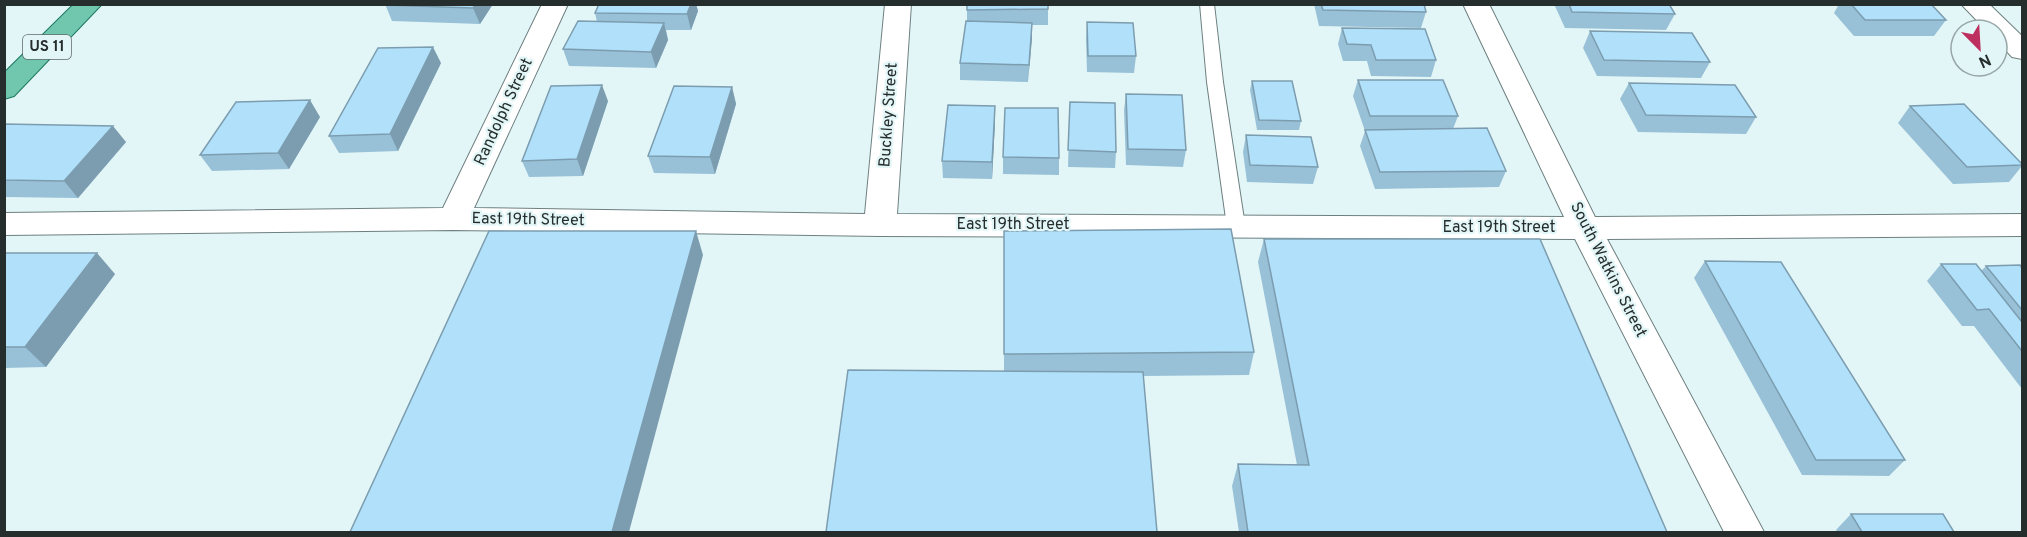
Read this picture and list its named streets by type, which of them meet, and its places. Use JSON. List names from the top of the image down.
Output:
{
  "streets": {
    "main road": ["US 11"],
    "street": [
      "Randolph Street",
      "Buckley Street",
      "East 19th Street",
      "South Watkins Street"
    ]
  },
  "crossings": [
    ["Randolph Street", "East 19th Street"],
    ["Buckley Street", "East 19th Street"],
    ["East 19th Street", "South Watkins Street"]
  ],
  "north": "bottom right"
}
